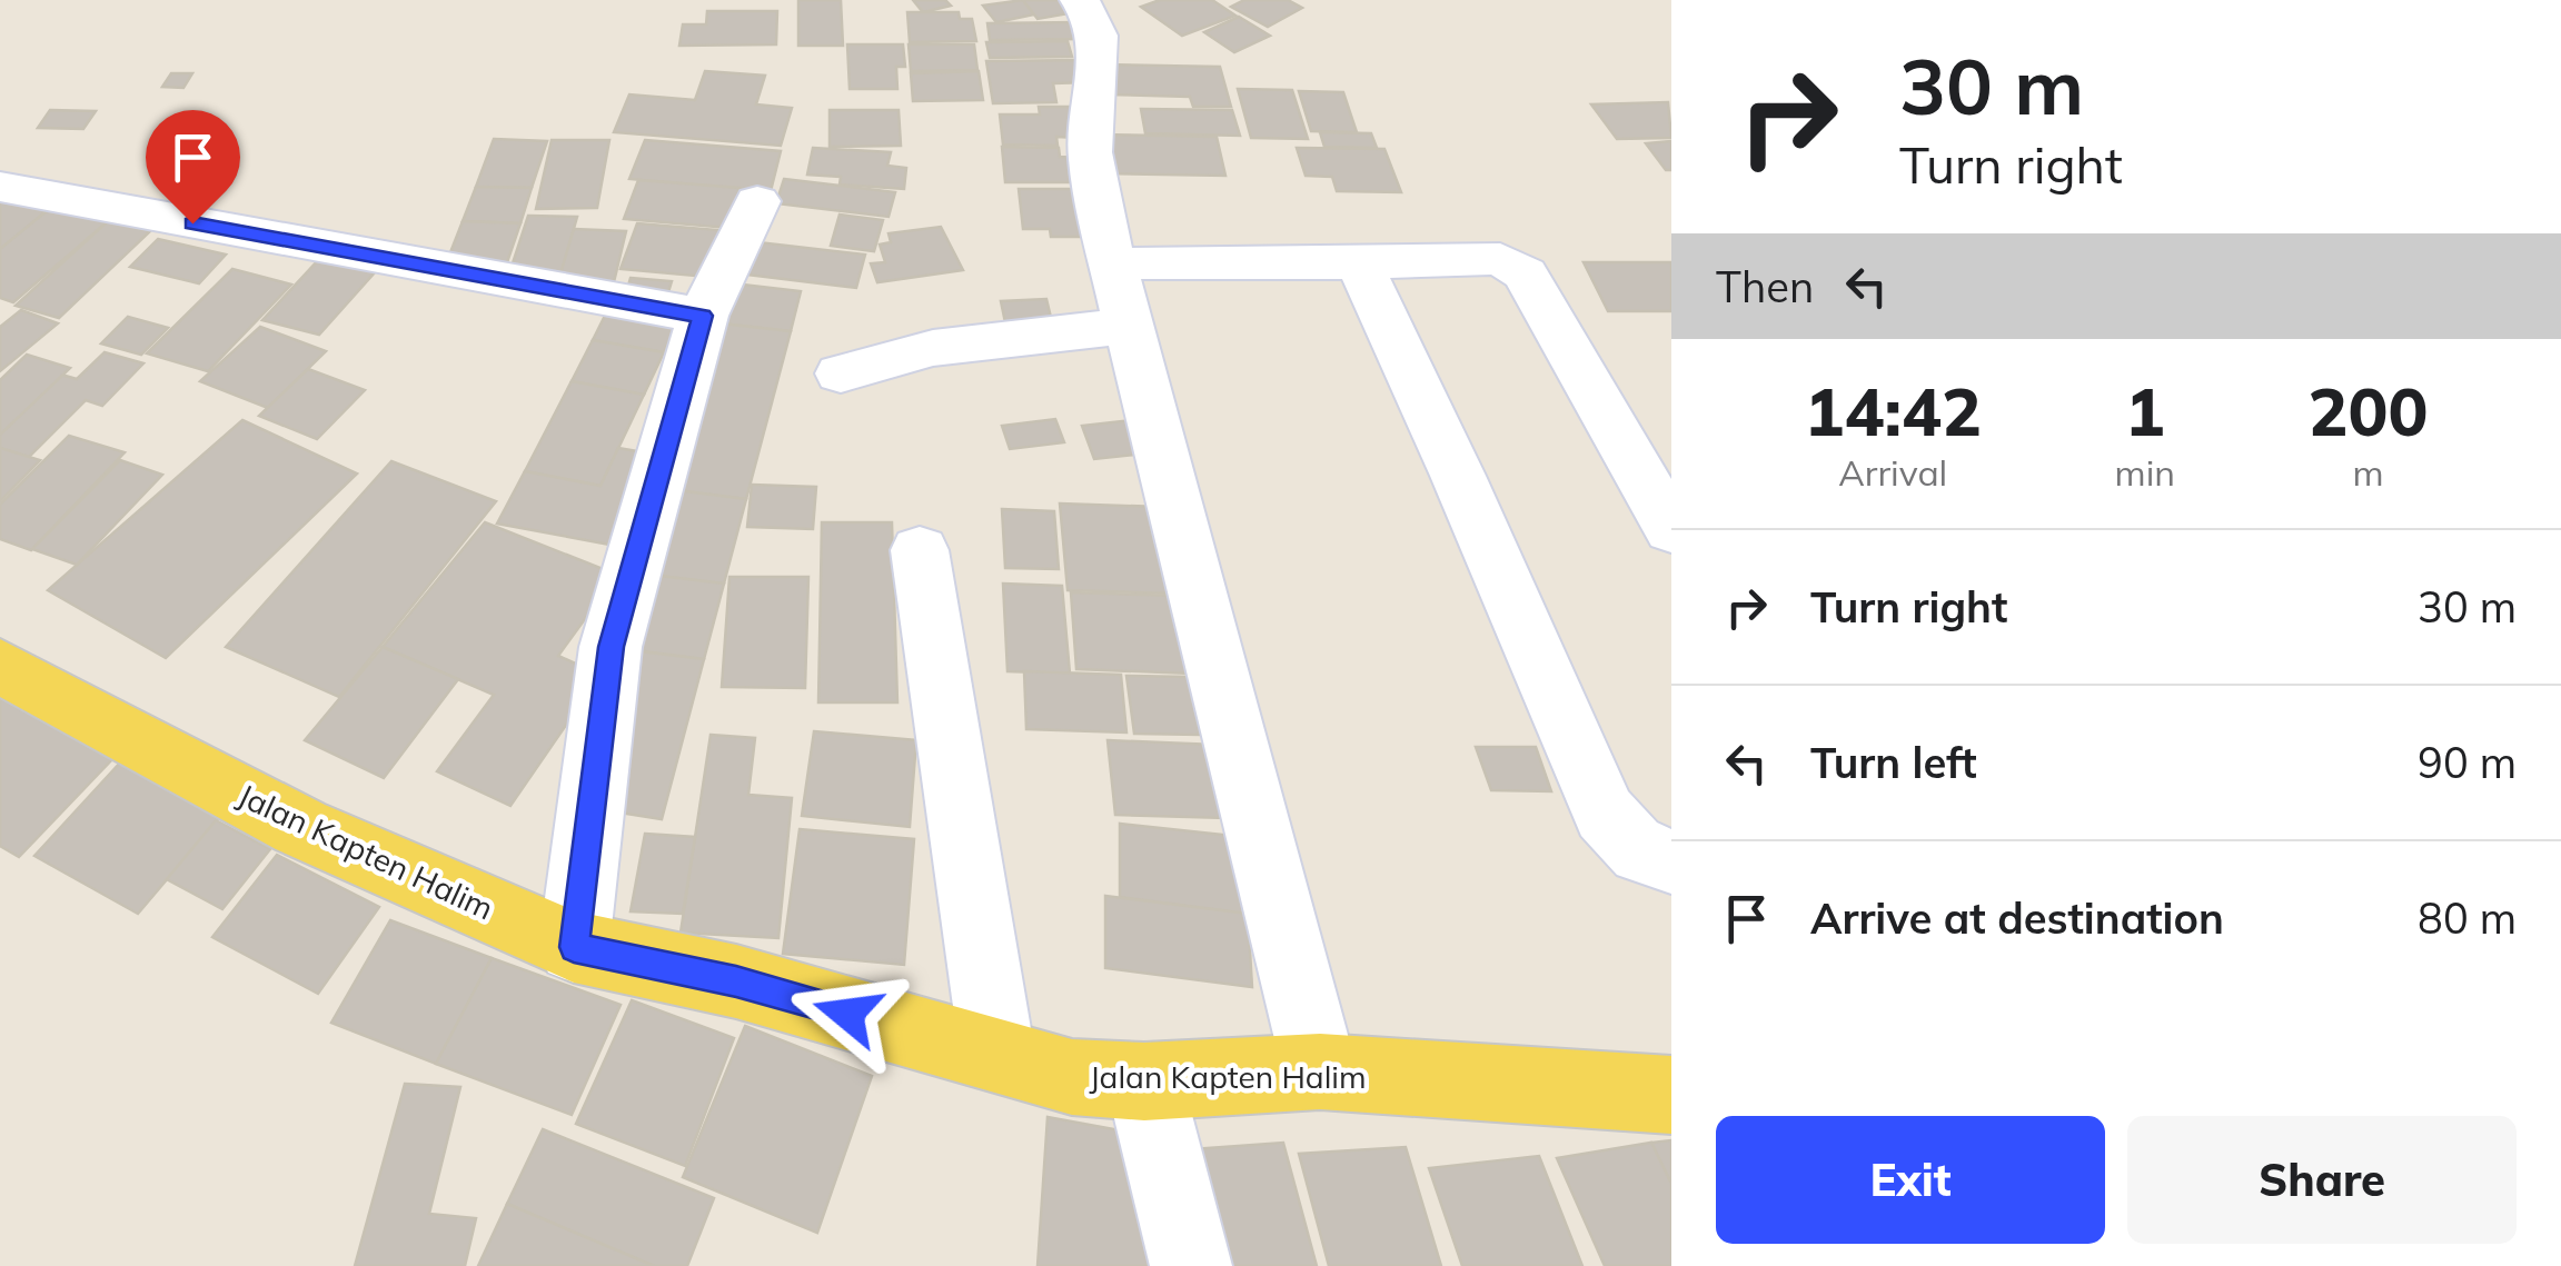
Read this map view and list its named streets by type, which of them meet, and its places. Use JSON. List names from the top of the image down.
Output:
{
  "streets": {
    "main road": ["Jalan Kapten Halim"]
  },
  "page": {
    "turn": ["30 m", "Turn right"],
    "then": "Then",
    "eta": [
      "14:42",
      "Arrival",
      "1",
      "min",
      "200",
      "m"
    ],
    "list": [
      {
        "name": "Turn right",
        "value": "30 m"
      },
      {
        "name": "Turn left",
        "value": "90 m"
      },
      {
        "name": "Arrive at destination",
        "value": "80 m"
      }
    ],
    "buttons": ["Exit", "Share"]
  }
}
